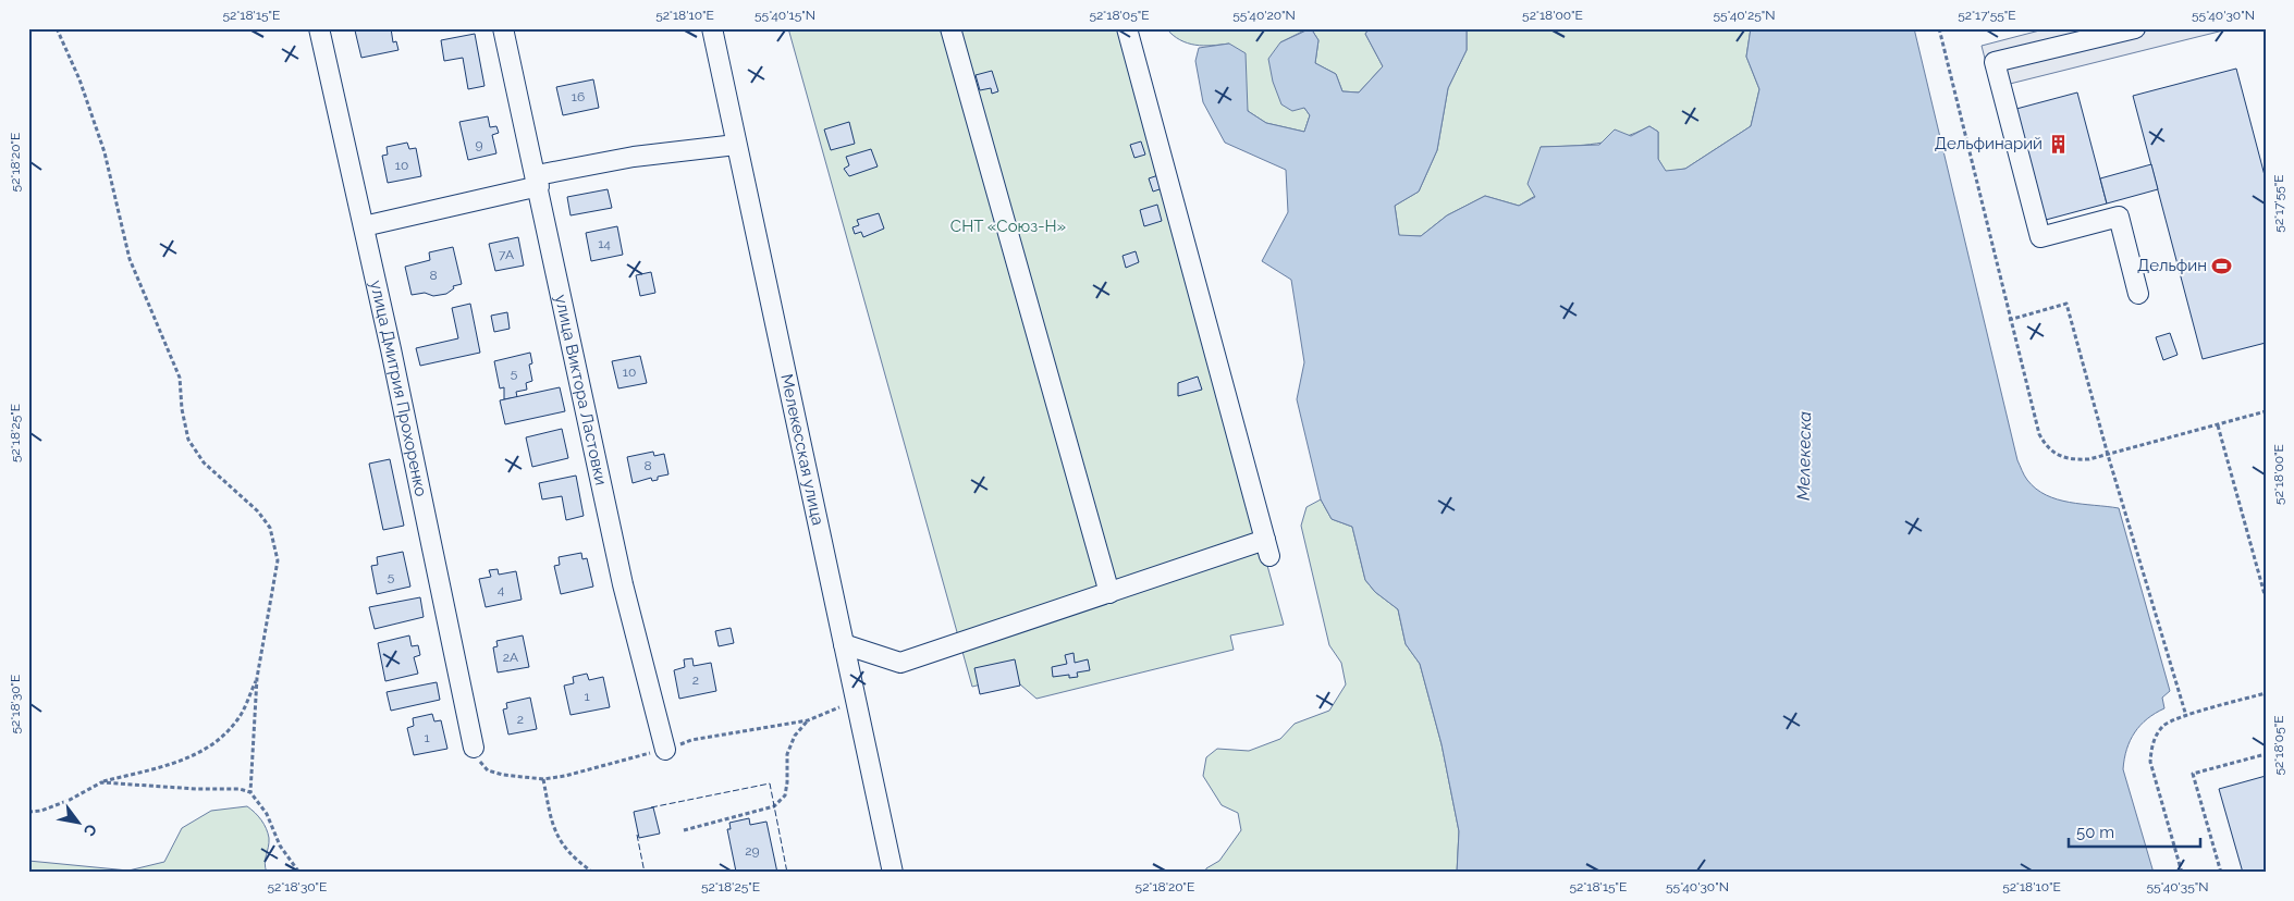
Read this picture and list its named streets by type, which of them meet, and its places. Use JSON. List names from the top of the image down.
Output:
{
  "streets": {
    "street": ["улица Дмитрия Прохоренко", "улица Виктора Ластовки", "Мелекесская улица"]
  },
  "water": ["Мелекеска"],
  "parks": ["СНТ «Союз-Н»"],
  "places": {
    "building": ["Дельфинарий"],
    "sports": ["Дельфин"]
  },
  "house_numbers": [
    "16",
    "9",
    "10",
    "14",
    "7А",
    "8",
    "10",
    "5",
    "8",
    "5",
    "4",
    "2А",
    "2",
    "1",
    "2",
    "1",
    "29"
  ],
  "scale_bar": "50 m",
  "north": "bottom right",
  "coordinates": [
    "52°18'15\"E",
    "52°18'10\"E",
    "55°40'15\"N",
    "52°18'05\"E",
    "55°40'20\"N",
    "52°18'00\"E",
    "55°40'25\"N",
    "52°17'55\"E",
    "55°40'30\"N",
    "52°18'20\"E",
    "52°18'25\"E",
    "52°18'30\"E",
    "55°40'35\"N"
  ]
}
